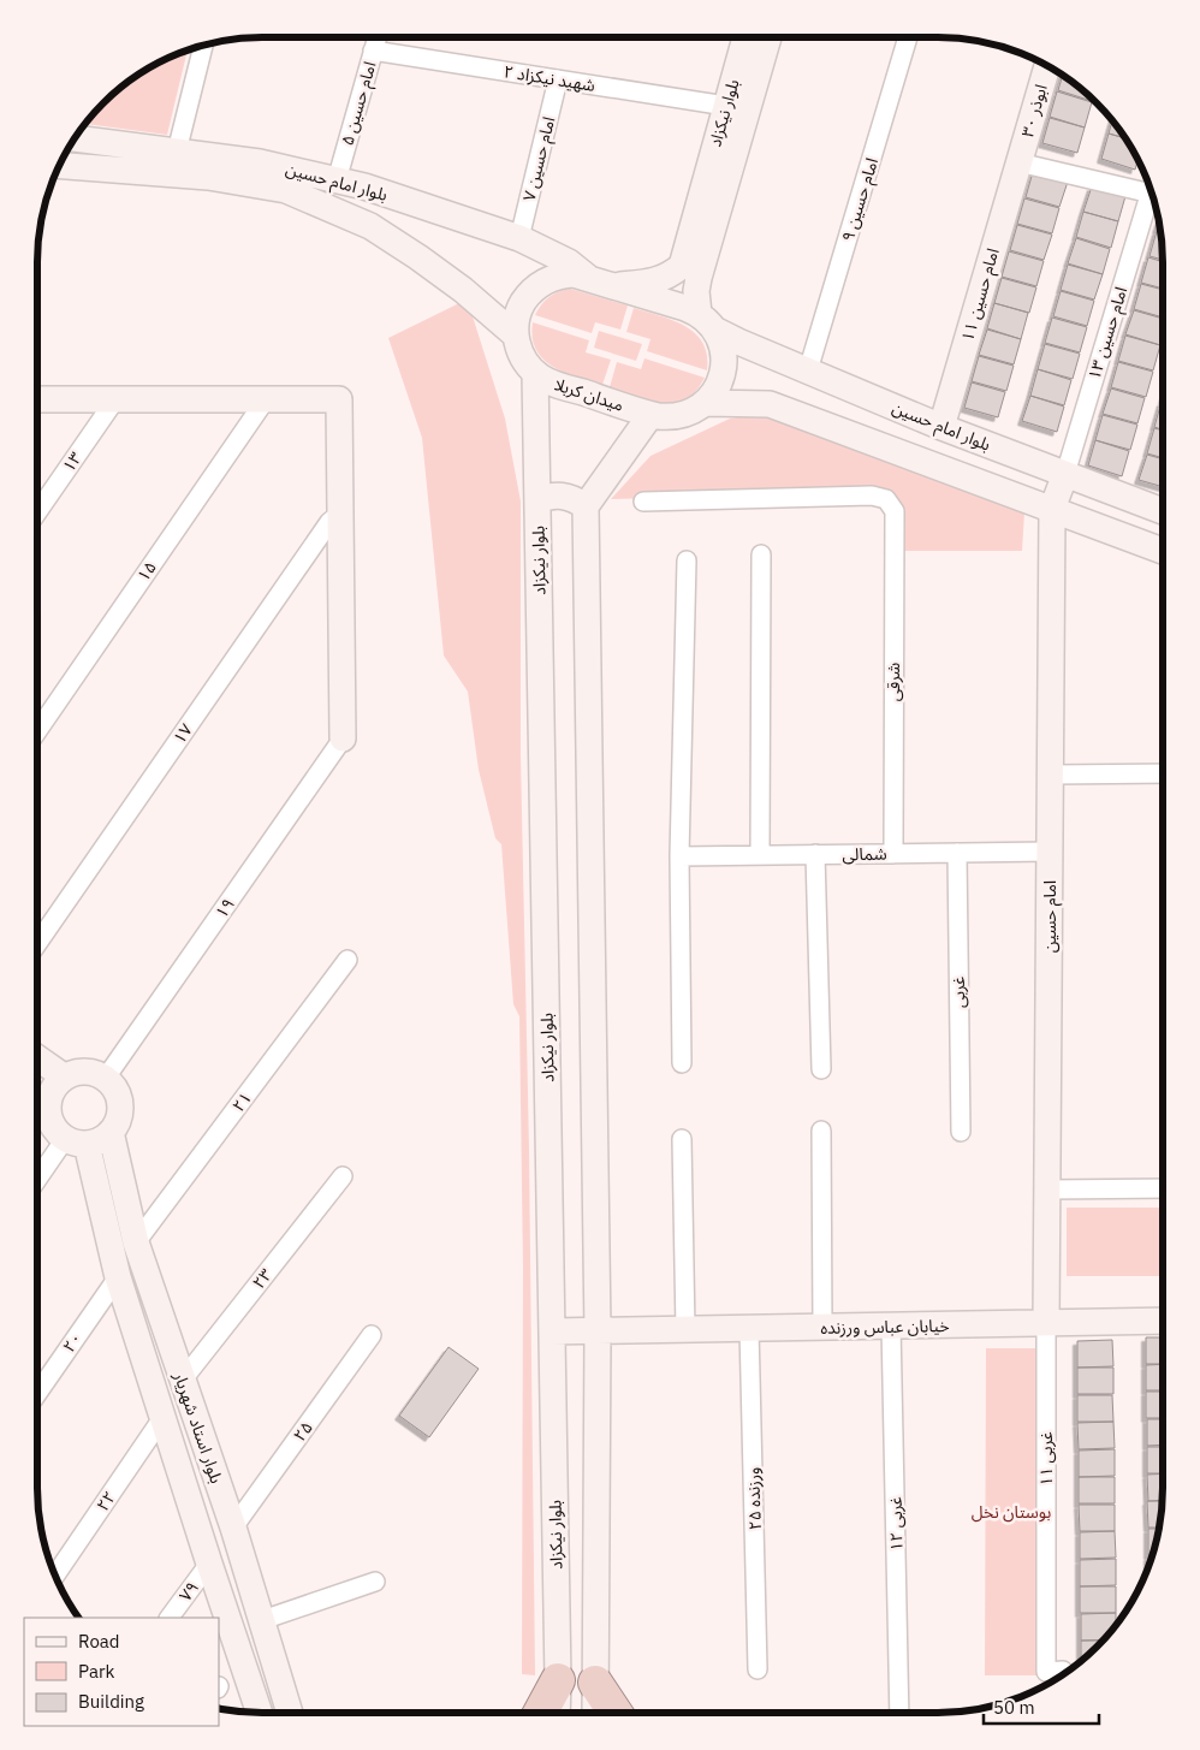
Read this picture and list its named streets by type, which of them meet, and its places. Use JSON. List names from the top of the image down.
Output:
{
  "streets": {
    "main road": [
      "ابوذر ۳۰",
      "بلوار نیکزاد",
      "بلوار امام حسین",
      "امام حسین ۱۱",
      "میدان کربلا",
      "امام حسین",
      "خیابان عباس ورزنده",
      "بلوار استاد شهریار"
    ],
    "street": [
      "شهید نیکزاد ۲",
      "امام حسین ۵",
      "امام حسین ۷",
      "امام حسین ۹",
      "امام حسین ۱۳",
      "۱۳",
      "۱۵",
      "شرقی",
      "۱۷",
      "شمالی",
      "۱۹",
      "غربی",
      "۲۱",
      "۲۳",
      "۲۰",
      "۲۵",
      "غربی ۱۱",
      "ورزنده ۲۵",
      "۲۲",
      "غربی ۱۲",
      "۷۹"
    ]
  },
  "crossings": [
    ["شهید نیکزاد ۲", "امام حسین ۵"],
    ["شهید نیکزاد ۲", "بلوار نیکزاد"],
    ["شهید نیکزاد ۲", "امام حسین ۷"],
    ["امام حسین ۵", "بلوار امام حسین"],
    ["ابوذر ۳۰", "امام حسین ۱۱"],
    ["بلوار نیکزاد", "بلوار امام حسین"],
    ["بلوار نیکزاد", "میدان کربلا"],
    ["بلوار نیکزاد", "خیابان عباس ورزنده"],
    ["امام حسین ۷", "بلوار امام حسین"],
    ["بلوار امام حسین", "امام حسین ۹"],
    ["بلوار امام حسین", "امام حسین ۱۱"],
    ["بلوار امام حسین", "امام حسین ۱۳"],
    ["بلوار امام حسین", "میدان کربلا"],
    ["بلوار امام حسین", "امام حسین"],
    ["امام حسین ۱۳", "امام حسین"],
    ["شرقی", "شمالی"],
    ["شمالی", "امام حسین"],
    ["شمالی", "غربی"],
    ["۱۹", "بلوار استاد شهریار"],
    ["امام حسین", "خیابان عباس ورزنده"],
    ["امام حسین", "غربی ۱۱"],
    ["۲۱", "بلوار استاد شهریار"],
    ["۲۳", "بلوار استاد شهریار"],
    ["خیابان عباس ورزنده", "غربی ۱۱"],
    ["خیابان عباس ورزنده", "ورزنده ۲۵"],
    ["خیابان عباس ورزنده", "غربی ۱۲"],
    ["۲۰", "بلوار استاد شهریار"],
    ["بلوار استاد شهریار", "۲۵"],
    ["بلوار استاد شهریار", "۲۲"],
    ["بلوار استاد شهریار", "۷۹"]
  ],
  "parks": ["بوستان نخل"],
  "legend": ["Road", "Park", "Building"],
  "scale_bar": "50 m"
}
